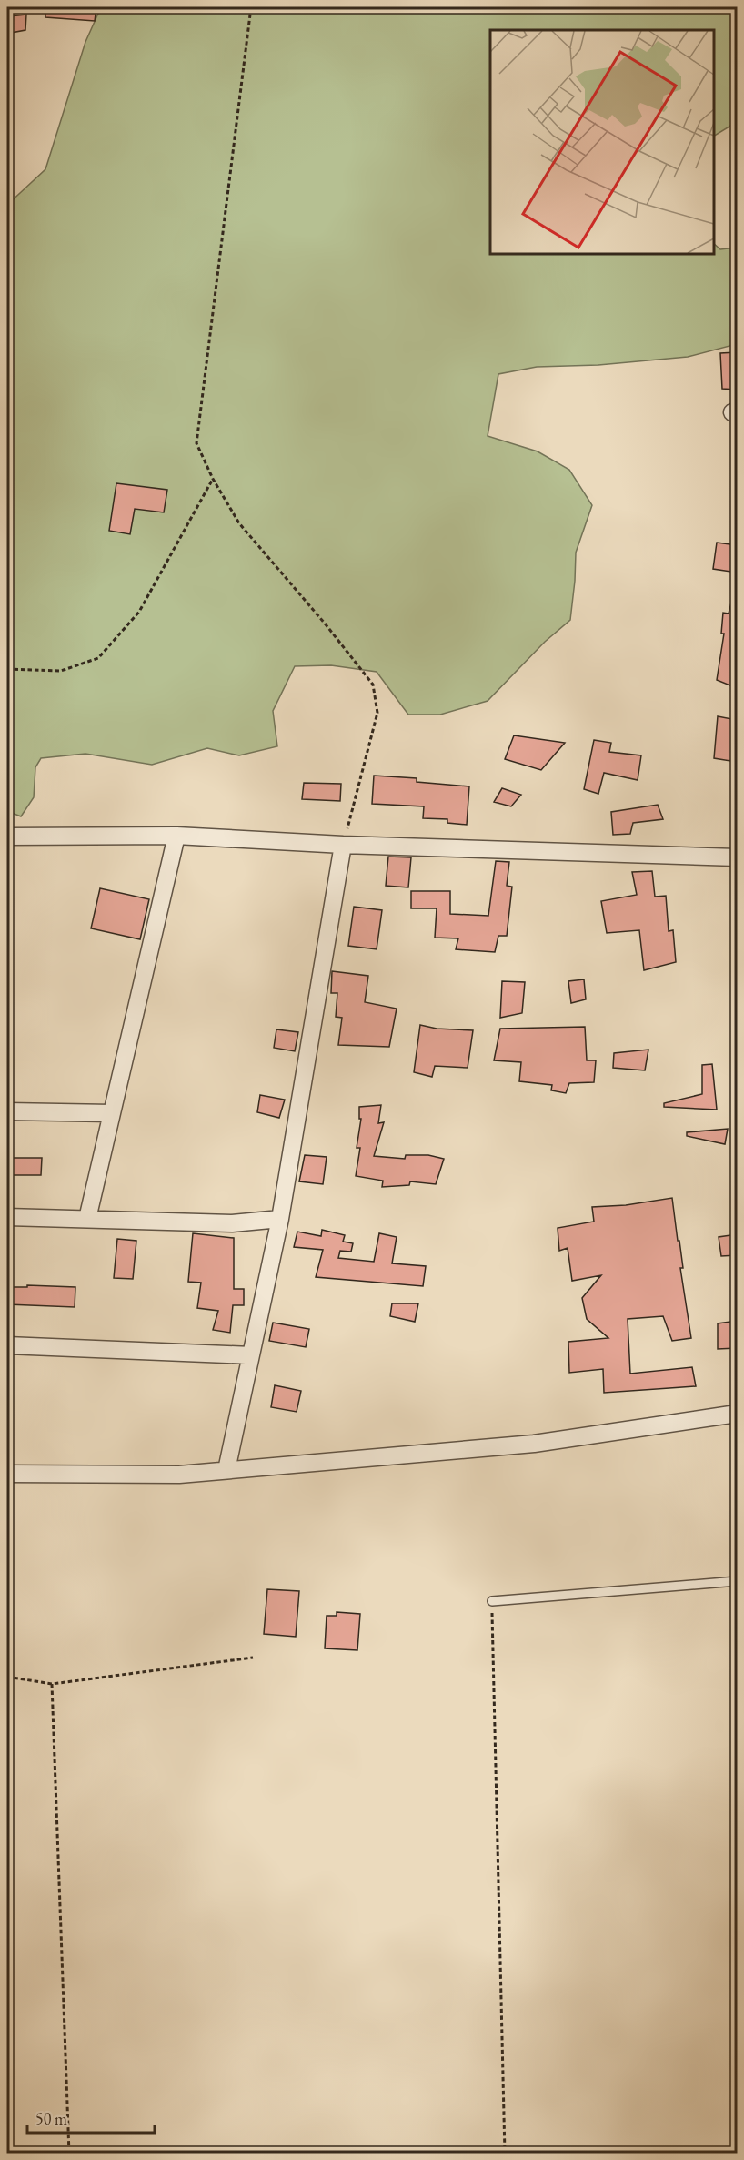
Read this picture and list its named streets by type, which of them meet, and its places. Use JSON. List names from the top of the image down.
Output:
{
  "scale_bar": "50 m"
}
